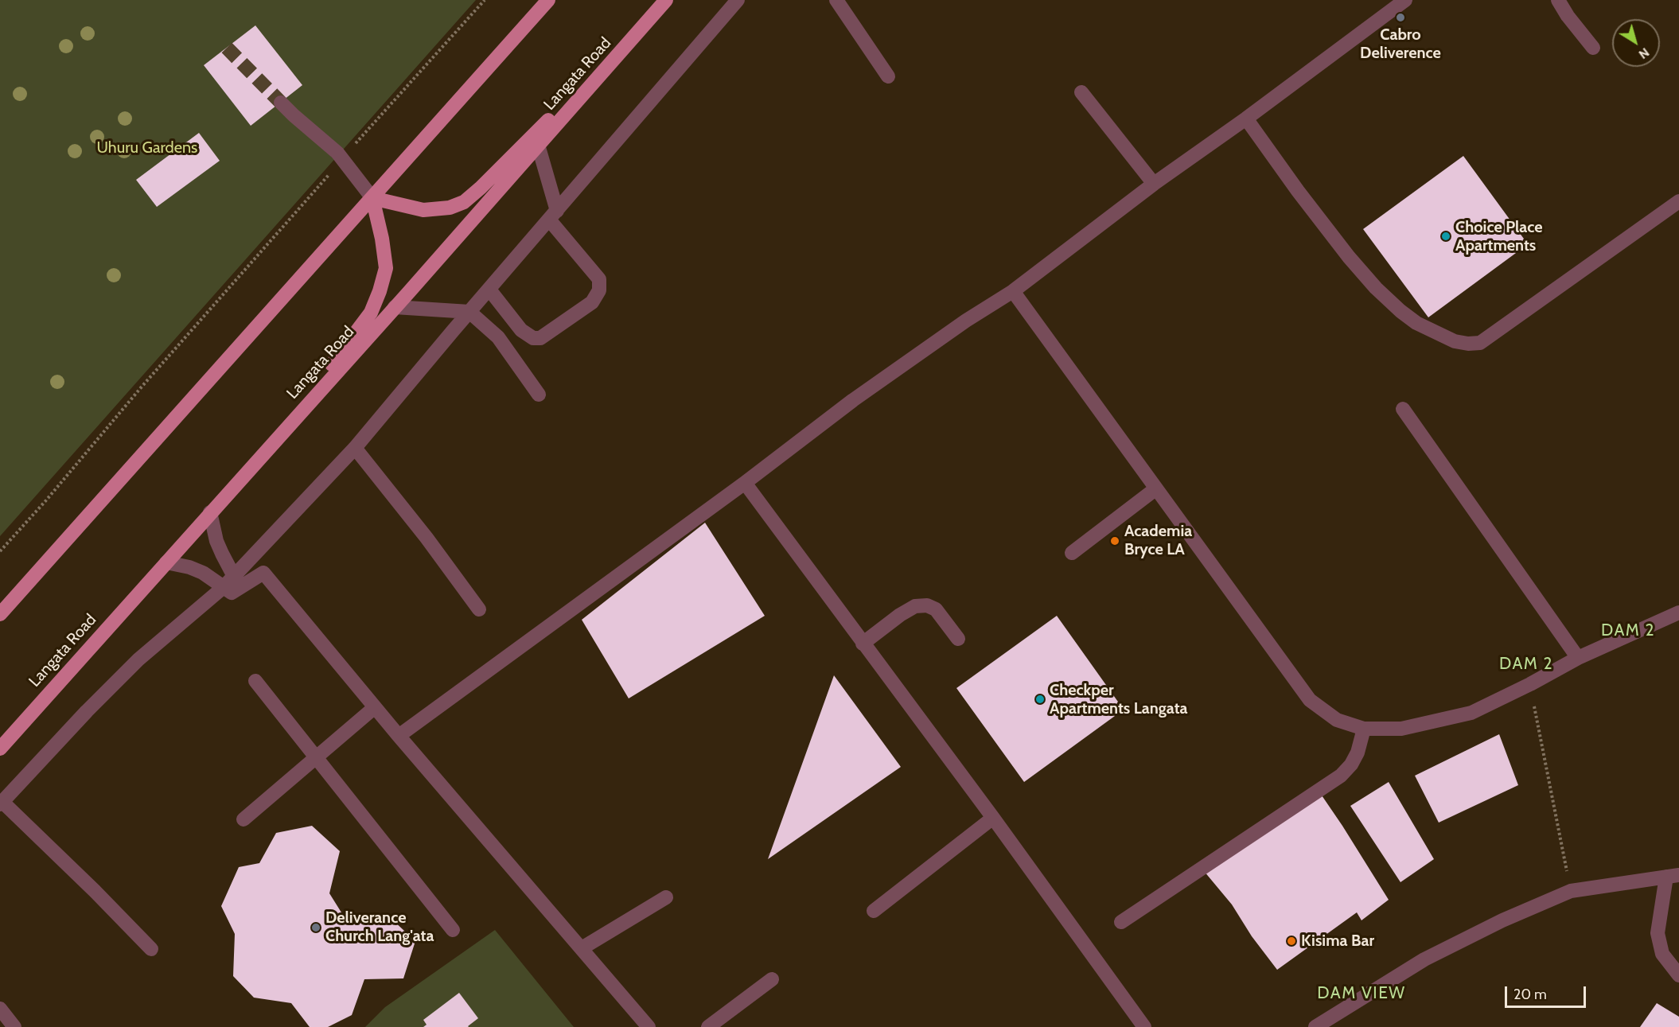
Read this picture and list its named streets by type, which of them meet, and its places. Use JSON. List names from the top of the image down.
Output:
{
  "streets": {
    "main road": ["Langata Road"]
  },
  "districts": ["DAM 2", "DAM 2", "DAM VIEW"],
  "parks": ["Uhuru Gardens"],
  "places": [
    "Cabro Deliverence",
    "Choice Place Apartments",
    "Academia Bryce LA",
    "Checkper Apartments Langata",
    "Deliverance Church Lang'ata",
    "Kisima Bar"
  ],
  "scale_bar": "20 m",
  "north": "bottom right"
}
